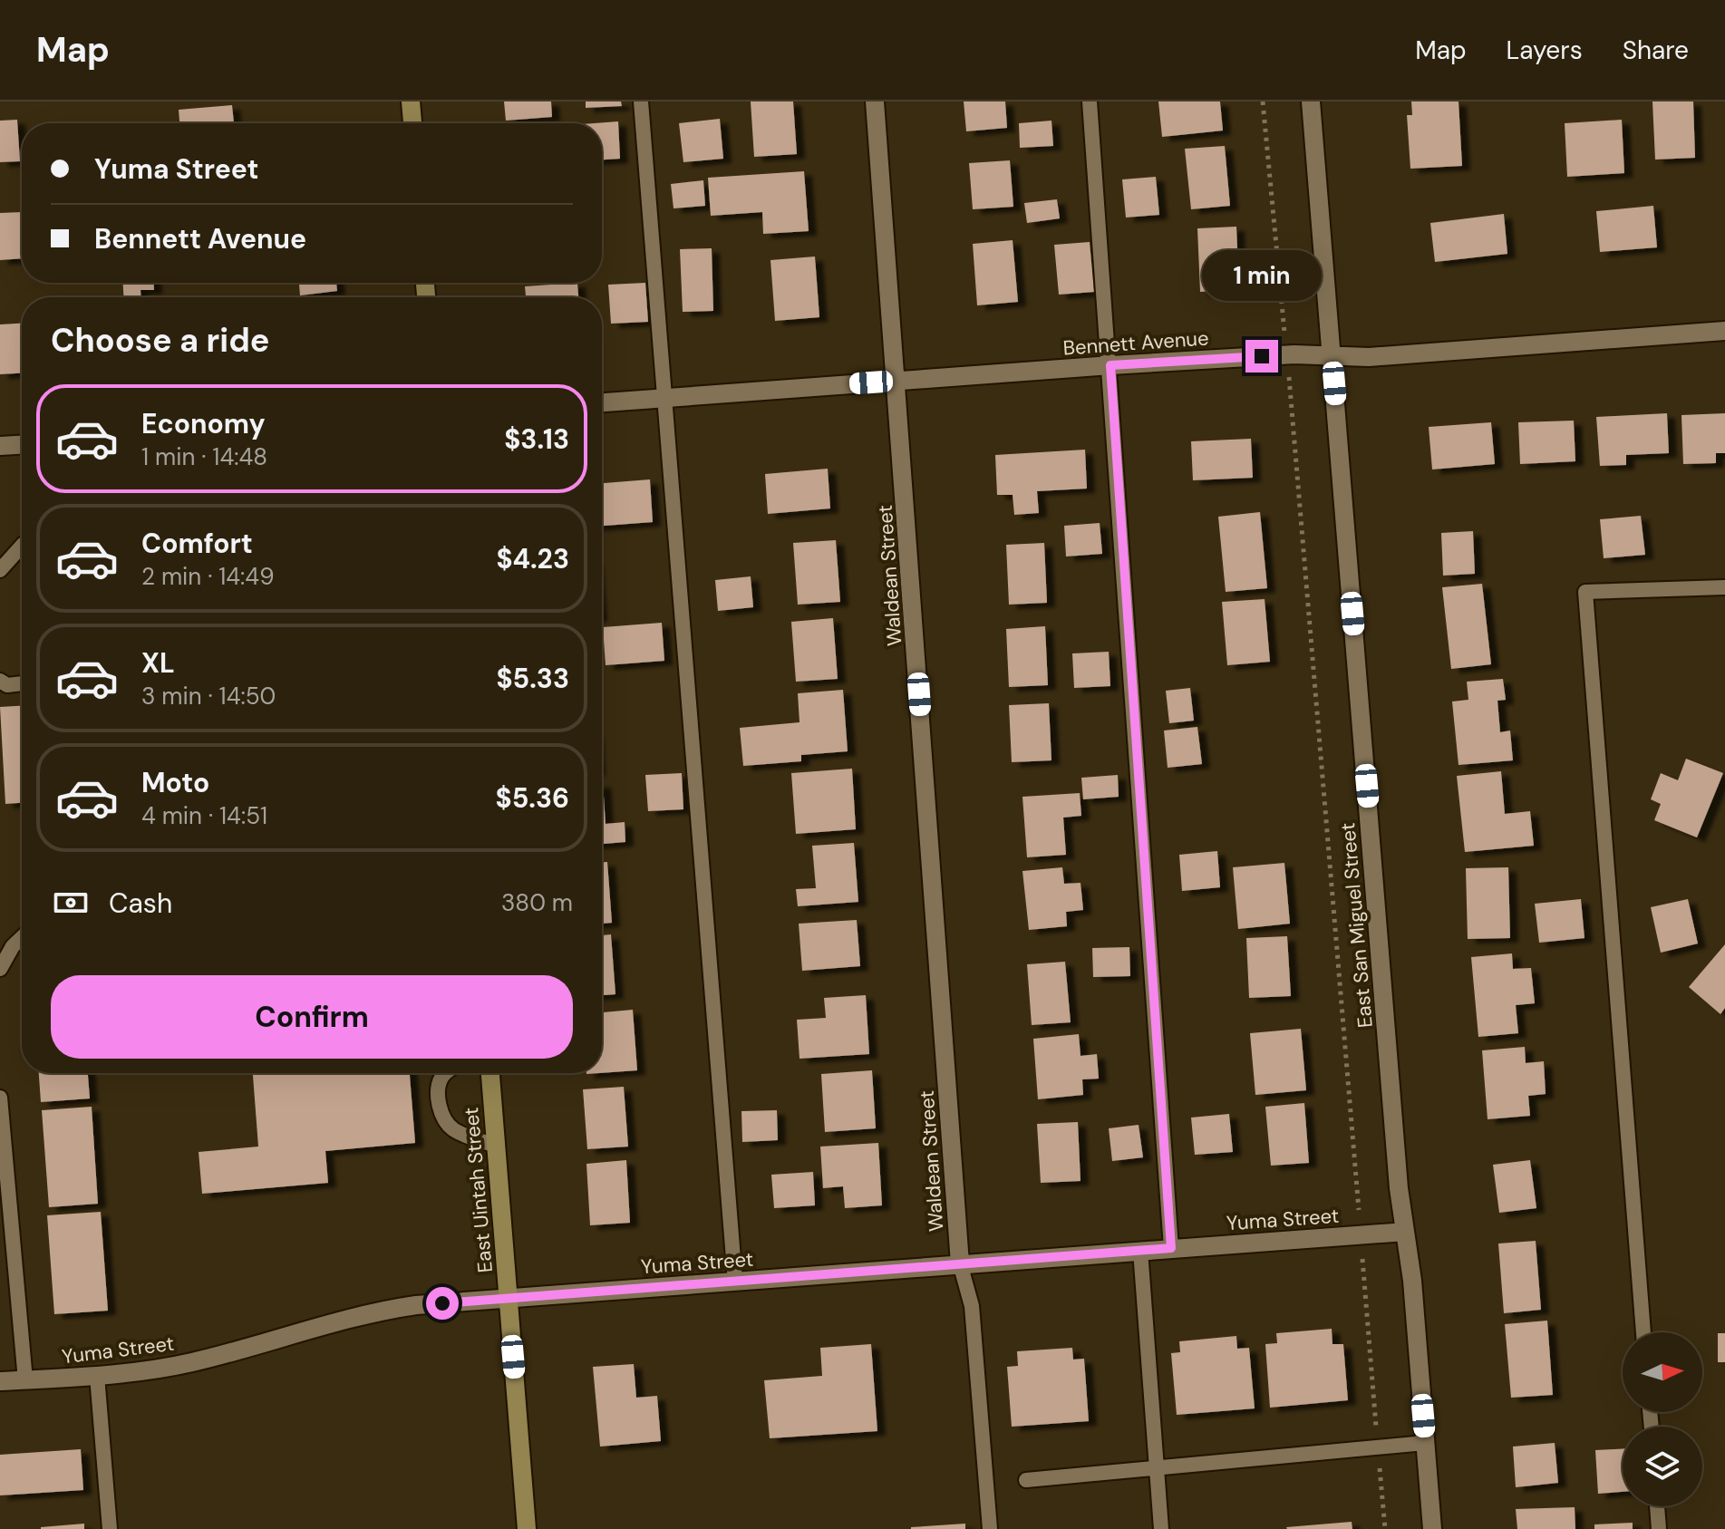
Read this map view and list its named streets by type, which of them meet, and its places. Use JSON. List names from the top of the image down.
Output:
{
  "streets": {
    "main road": ["East Uintah Street"],
    "street": [
      "Bennett Avenue",
      "Waldean Street",
      "East San Miguel Street",
      "Yuma Street"
    ]
  },
  "crossings": [
    ["Bennett Avenue", "Waldean Street"],
    ["Bennett Avenue", "East San Miguel Street"],
    ["Waldean Street", "Yuma Street"],
    ["East San Miguel Street", "Yuma Street"],
    ["East Uintah Street", "Yuma Street"]
  ],
  "north": "right",
  "page": {
    "header": "Map",
    "nav": ["Map", "Layers", "Share"],
    "banner": ["Yuma Street", "Bennett Avenue"],
    "bubble": "1 min",
    "heading": "Choose a ride",
    "list": [
      {
        "name": "Economy",
        "note": "1 min · 14:48",
        "value": "$3.13"
      },
      {
        "name": "Comfort",
        "note": "2 min · 14:49",
        "value": "$4.23"
      },
      {
        "name": "XL",
        "note": "3 min · 14:50",
        "value": "$5.33"
      },
      {
        "name": "Moto",
        "note": "4 min · 14:51",
        "value": "$5.36"
      }
    ],
    "pay": ["Cash", "380 m"],
    "buttons": "Confirm"
  }
}
